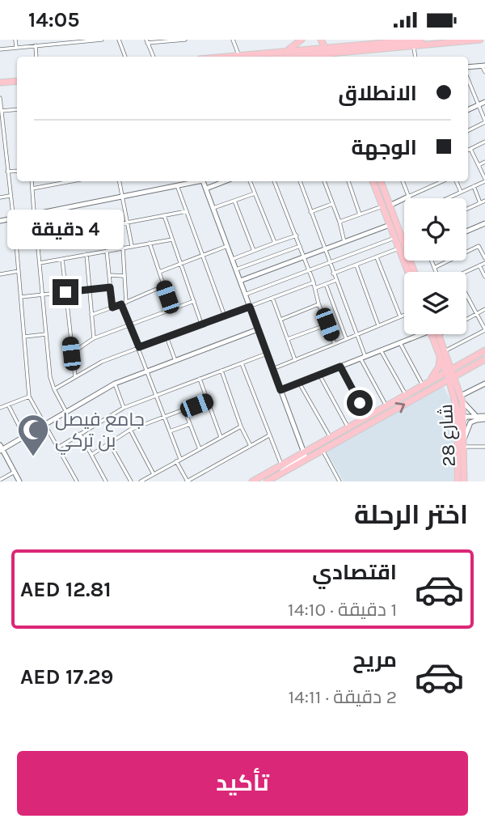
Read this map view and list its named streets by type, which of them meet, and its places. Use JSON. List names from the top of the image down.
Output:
{
  "streets": {
    "main road": ["شارع 28"]
  },
  "places": {
    "mosque": ["جامع فيصل بن تركي"]
  },
  "page": {
    "status": "14:05",
    "banner": ["الانطلاق", "الوجهة"],
    "bubble": "4 دقيقة",
    "heading": "اختر الرحلة",
    "list": [
      {
        "name": "اقتصادي",
        "note": "1 دقيقة · 14:10",
        "value": "AED 12.81"
      },
      {
        "name": "مريح",
        "note": "2 دقيقة · 14:11",
        "value": "AED 17.29"
      }
    ],
    "buttons": "تأكيد"
  }
}
